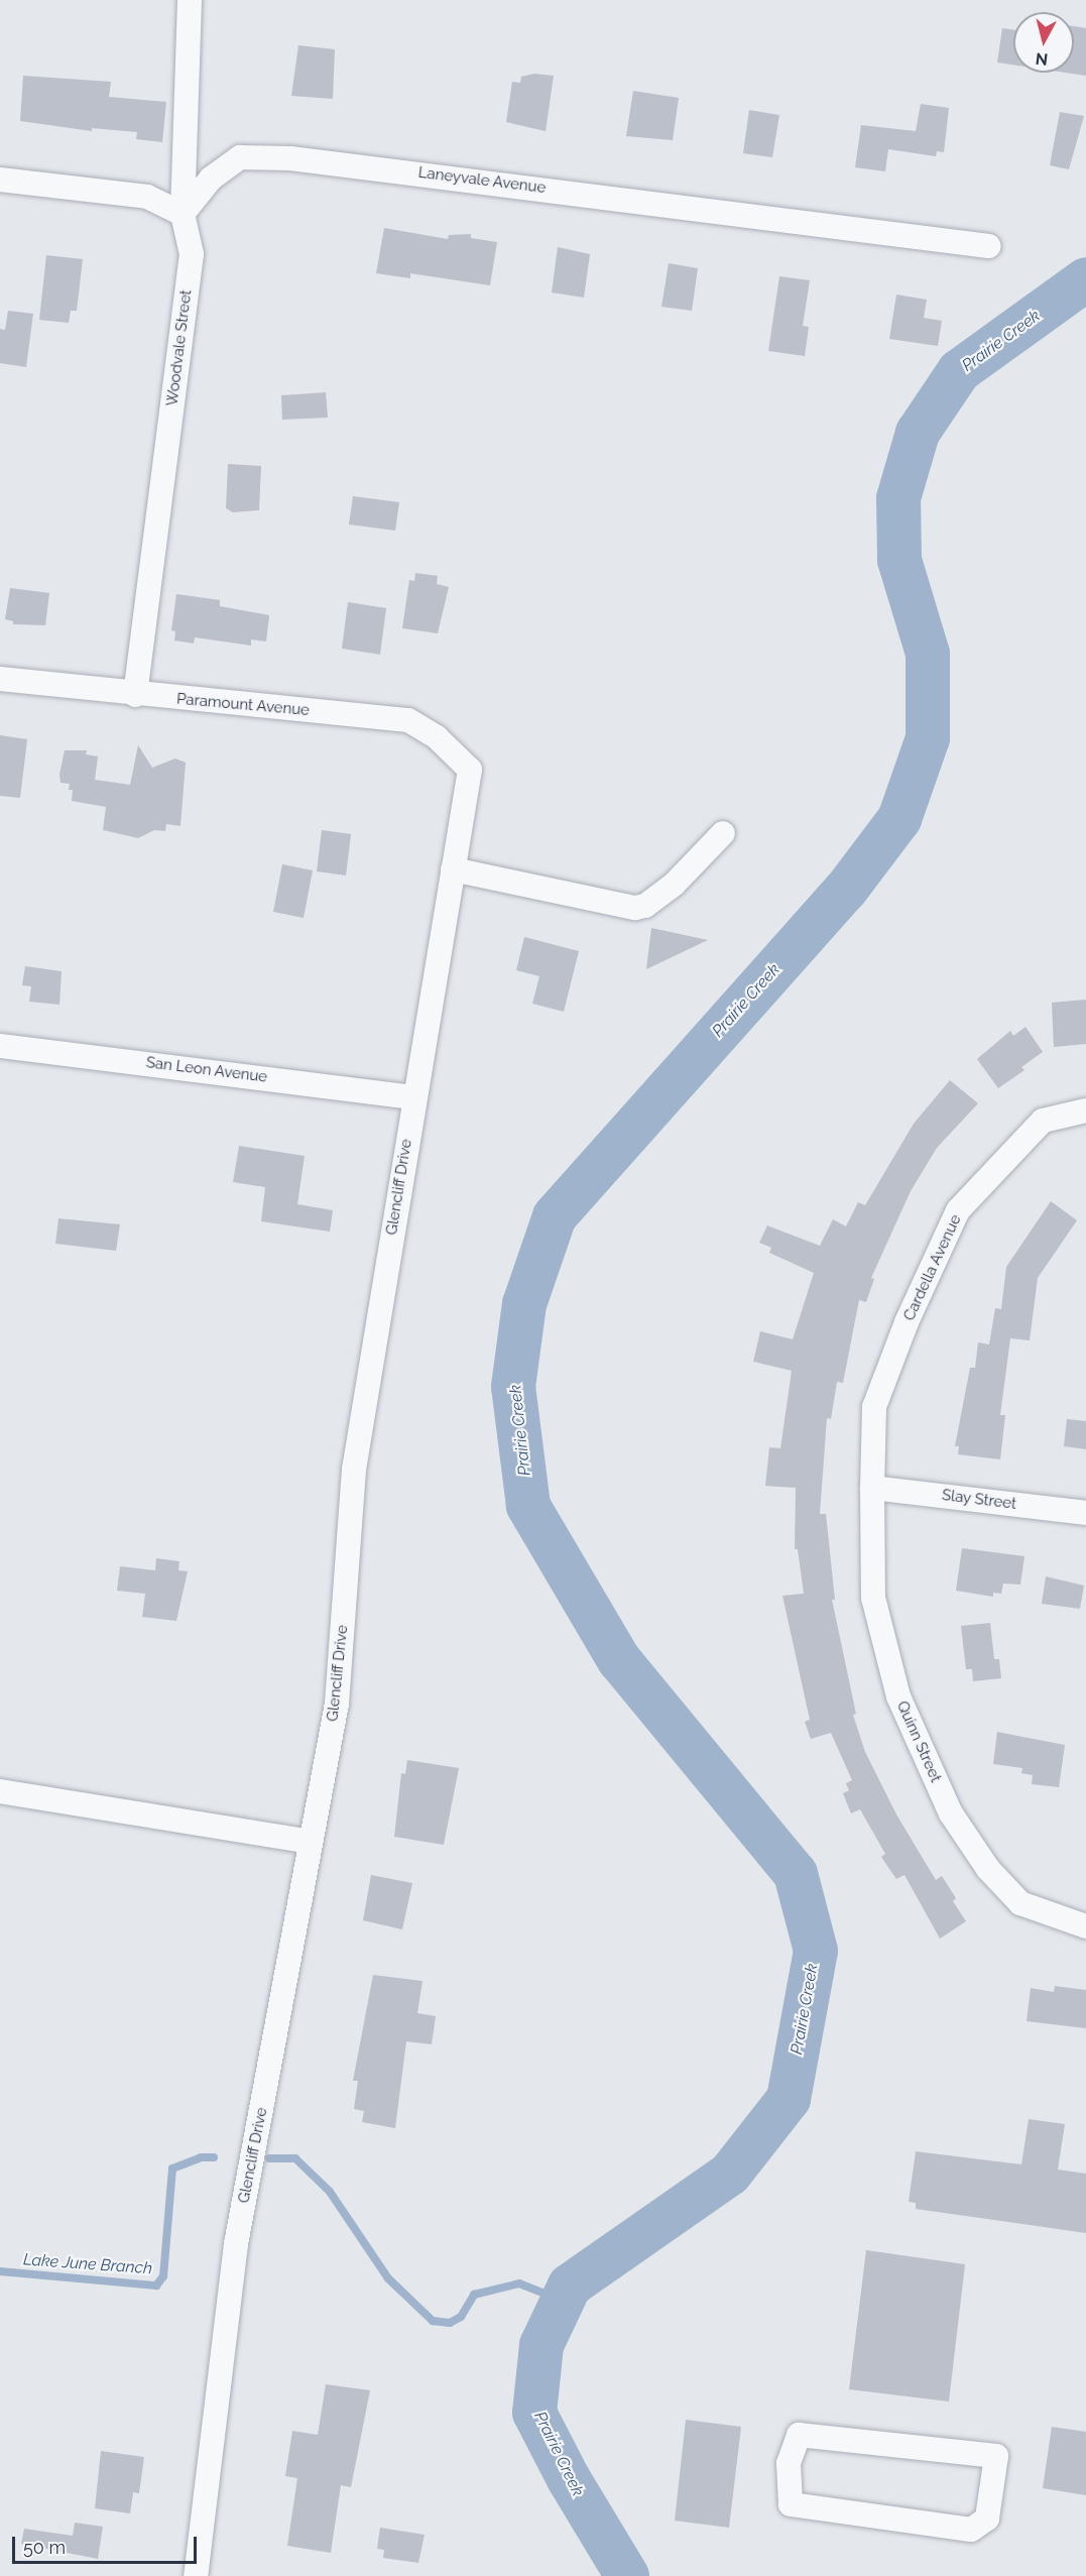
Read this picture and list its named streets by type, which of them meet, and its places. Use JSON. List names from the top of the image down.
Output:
{
  "streets": {
    "street": [
      "Laneyvale Avenue",
      "Woodvale Street",
      "Paramount Avenue",
      "San Leon Avenue",
      "Glencliff Drive",
      "Cardella Avenue",
      "Slay Street",
      "Quinn Street"
    ]
  },
  "crossings": [
    ["Laneyvale Avenue", "Woodvale Street"],
    ["Woodvale Street", "Paramount Avenue"],
    ["Paramount Avenue", "Glencliff Drive"],
    ["San Leon Avenue", "Glencliff Drive"],
    ["Cardella Avenue", "Slay Street"],
    ["Cardella Avenue", "Quinn Street"],
    ["Slay Street", "Quinn Street"]
  ],
  "water": ["Prairie Creek", "Lake June Branch"],
  "scale_bar": "50 m",
  "north": "bottom"
}
